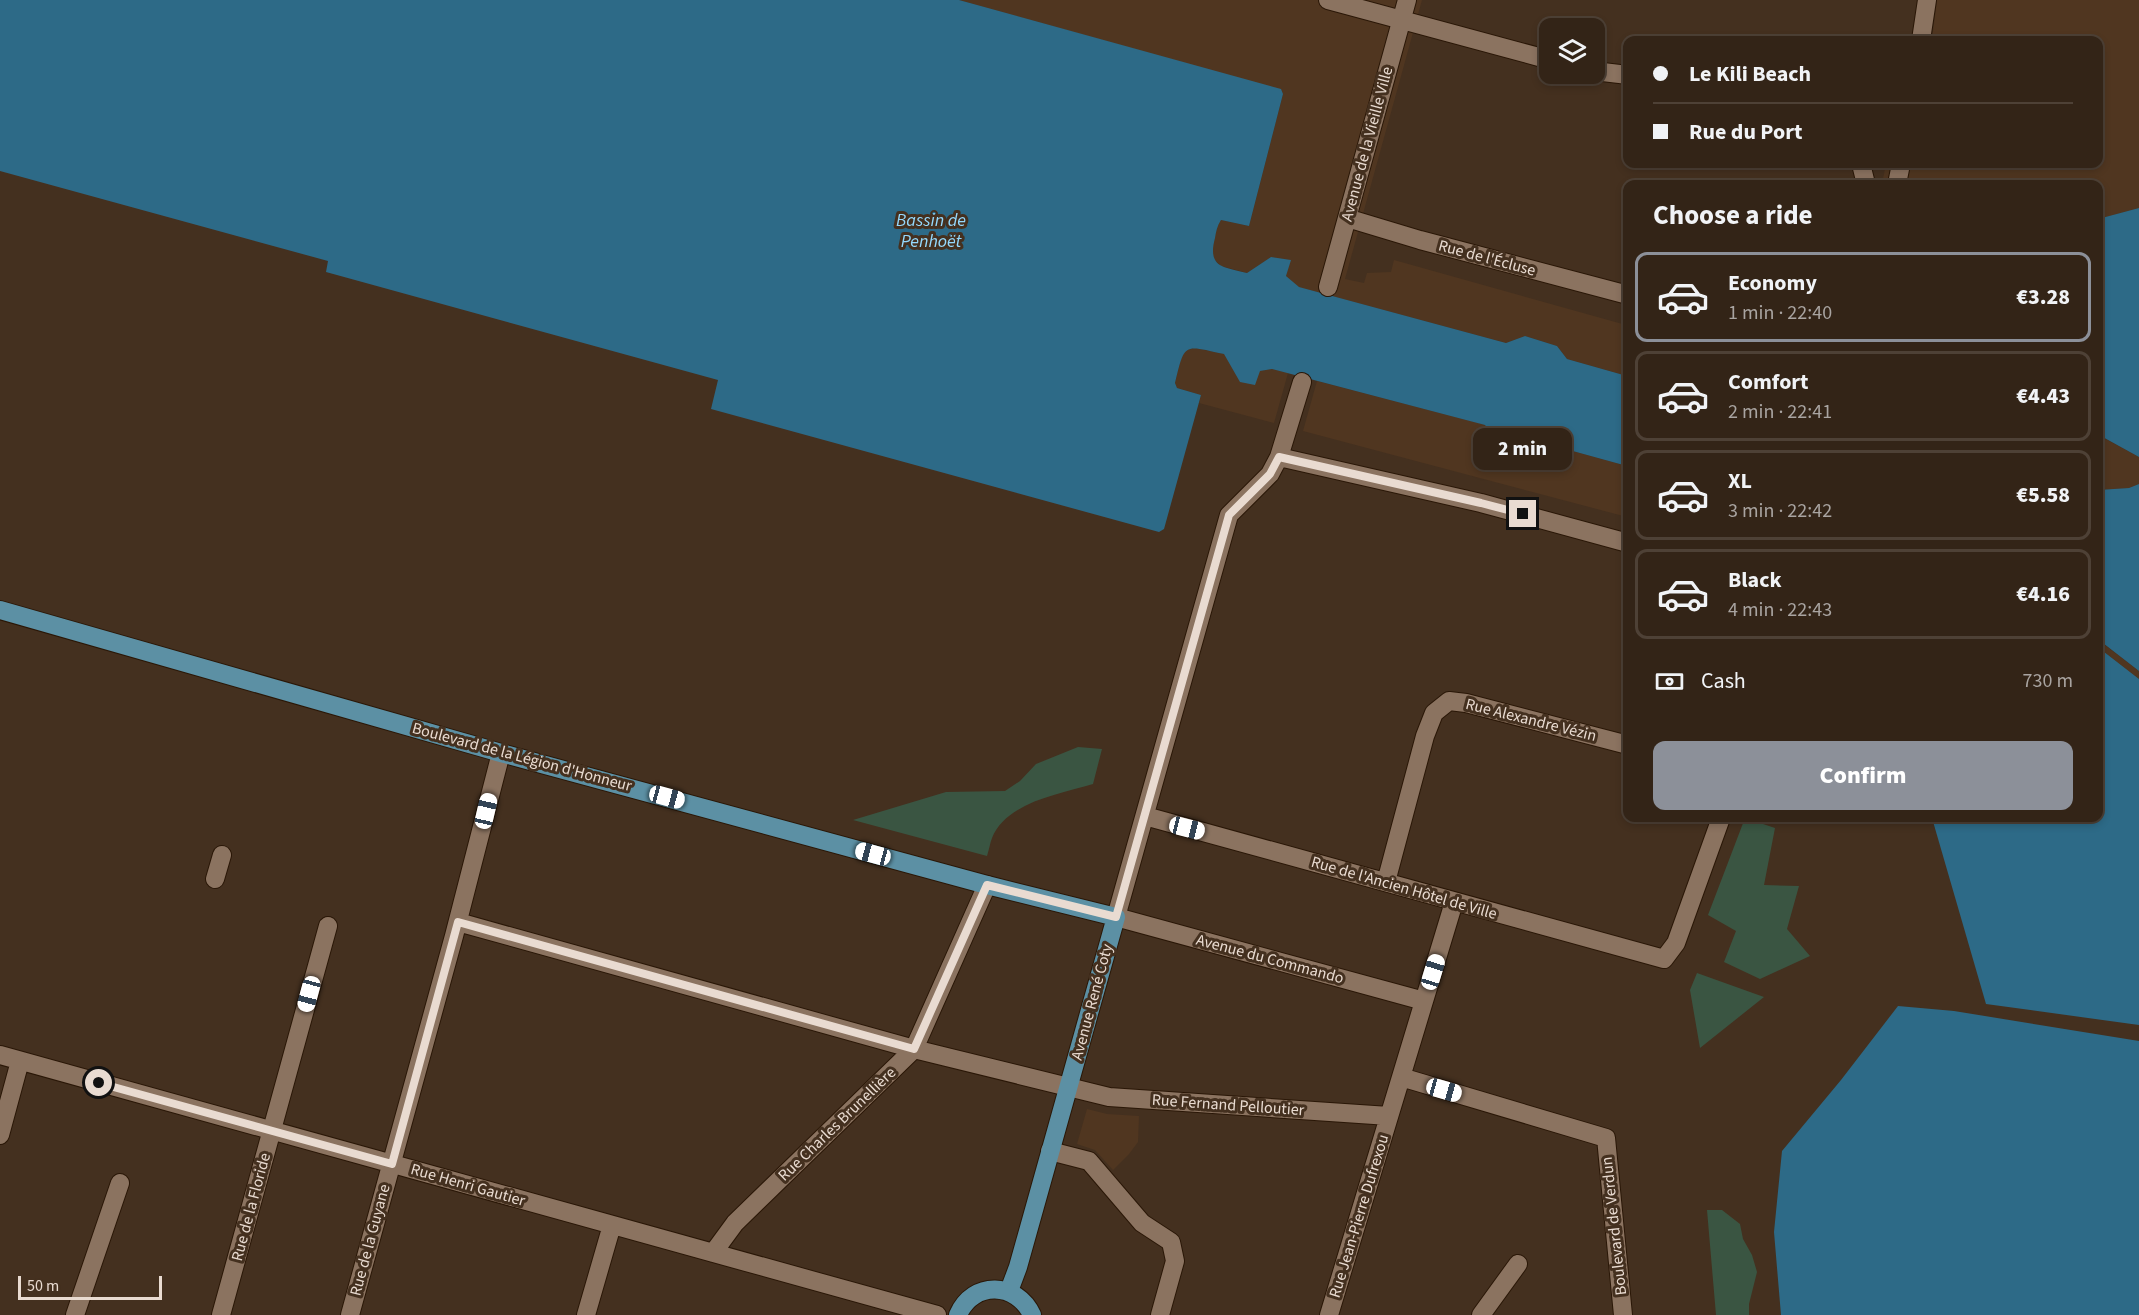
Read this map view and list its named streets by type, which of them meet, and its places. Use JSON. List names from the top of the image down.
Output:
{
  "streets": {
    "main road": ["Boulevard de la Légion d'Honneur", "Avenue René Coty"],
    "street": [
      "Avenue de la Vieille Ville",
      "Rue de l'Écluse",
      "Rue Alexandre Vézin",
      "Rue de l'Ancien Hôtel de Ville",
      "Avenue du Commando",
      "Rue Fernand Pelloutier",
      "Rue Charles Brunellière",
      "Rue Henri Gautier",
      "Rue de la Floride",
      "Rue Jean-Pierre Dufrexou",
      "Boulevard de Verdun",
      "Rue de la Guyane"
    ]
  },
  "crossings": [
    ["Avenue de la Vieille Ville", "Rue de l'Écluse"],
    ["Rue Alexandre Vézin", "Rue de l'Ancien Hôtel de Ville"],
    ["Boulevard de la Légion d'Honneur", "Avenue du Commando"],
    ["Boulevard de la Légion d'Honneur", "Avenue René Coty"],
    ["Boulevard de la Légion d'Honneur", "Rue Charles Brunellière"],
    ["Boulevard de la Légion d'Honneur", "Rue de la Guyane"],
    ["Rue de l'Ancien Hôtel de Ville", "Avenue René Coty"],
    ["Rue de l'Ancien Hôtel de Ville", "Rue Jean-Pierre Dufrexou"],
    ["Avenue du Commando", "Avenue René Coty"],
    ["Avenue du Commando", "Rue Jean-Pierre Dufrexou"],
    ["Avenue René Coty", "Rue Fernand Pelloutier"],
    ["Rue Fernand Pelloutier", "Rue Charles Brunellière"],
    ["Rue Fernand Pelloutier", "Rue Jean-Pierre Dufrexou"],
    ["Rue Fernand Pelloutier", "Rue de la Guyane"],
    ["Rue Charles Brunellière", "Rue Henri Gautier"],
    ["Rue Henri Gautier", "Rue de la Floride"],
    ["Rue Henri Gautier", "Rue de la Guyane"],
    ["Rue Jean-Pierre Dufrexou", "Boulevard de Verdun"]
  ],
  "water": ["Bassin de Penhoët"],
  "scale_bar": "50 m",
  "page": {
    "banner": ["Le Kili Beach", "Rue du Port"],
    "heading": "Choose a ride",
    "list": [
      {
        "name": "Economy",
        "note": "1 min · 22:40",
        "value": "€3.28"
      },
      {
        "name": "Comfort",
        "note": "2 min · 22:41",
        "value": "€4.43"
      },
      {
        "name": "XL",
        "note": "3 min · 22:42",
        "value": "€5.58"
      },
      {
        "name": "Black",
        "note": "4 min · 22:43",
        "value": "€4.16"
      }
    ],
    "bubble": "2 min",
    "pay": ["Cash", "730 m"],
    "buttons": "Confirm",
    "scale": "50 m"
  }
}
